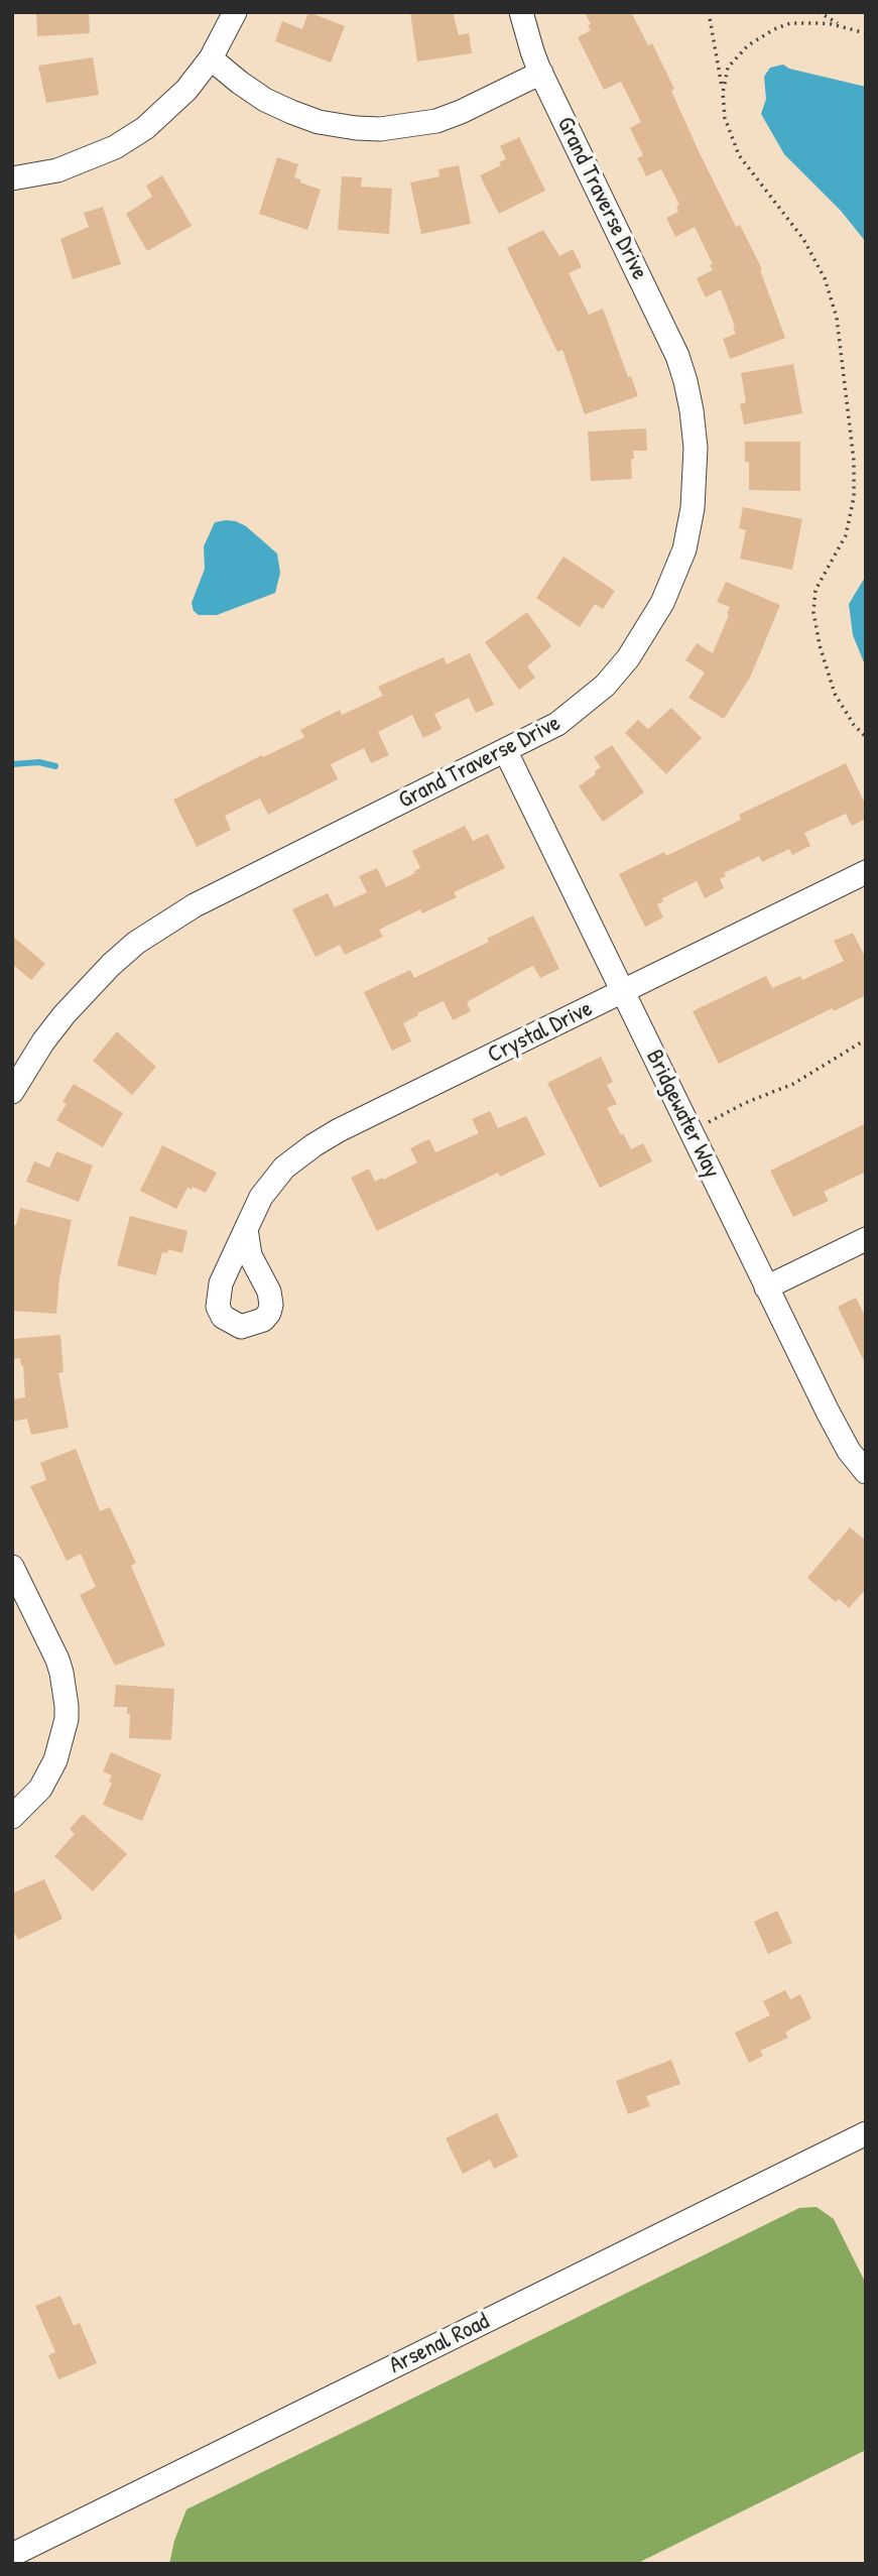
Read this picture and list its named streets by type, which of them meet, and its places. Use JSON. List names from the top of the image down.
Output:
{
  "streets": {
    "street": [
      "Grand Traverse Drive",
      "Crystal Drive",
      "Bridgewater Way",
      "Arsenal Road"
    ]
  },
  "crossings": [
    ["Grand Traverse Drive", "Bridgewater Way"],
    ["Crystal Drive", "Bridgewater Way"]
  ]
}
